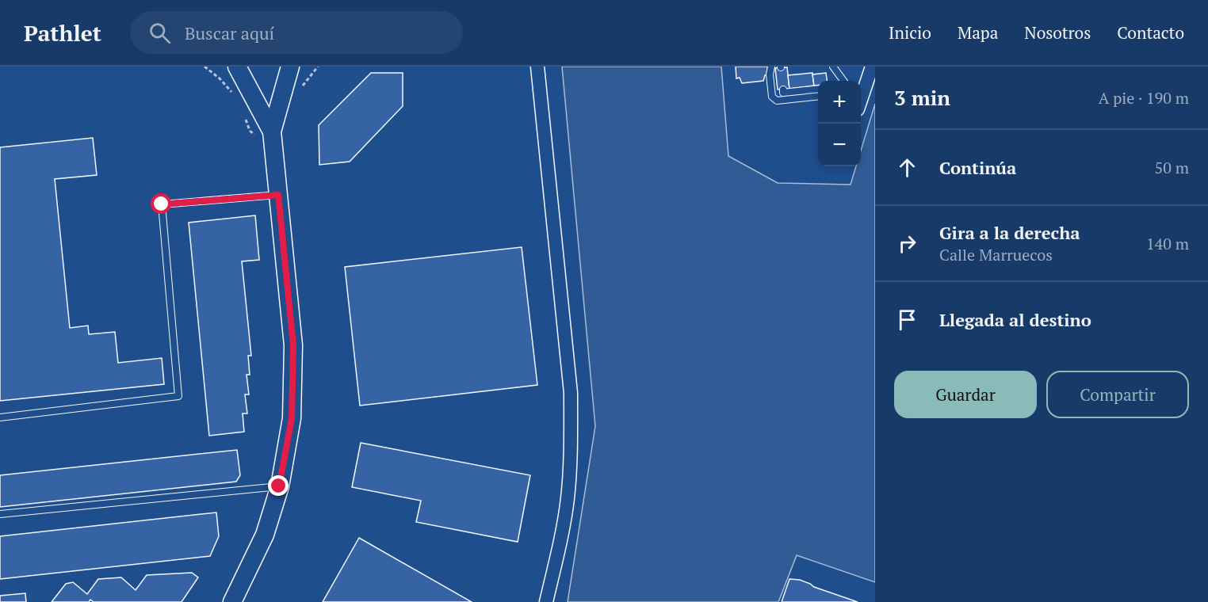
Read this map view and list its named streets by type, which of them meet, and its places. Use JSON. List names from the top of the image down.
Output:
{
  "page": {
    "header": "Pathlet",
    "search": "Buscar aquí",
    "nav": [
      "Inicio",
      "Mapa",
      "Nosotros",
      "Contacto"
    ],
    "heading": ["3 min", "A pie · 190 m"],
    "map_buttons": ["+", "−"],
    "list": [
      ["Continúa", "50 m"],
      ["Gira a la derecha", "Calle Marruecos", "140 m"],
      "Llegada al destino"
    ],
    "buttons": ["Guardar", "Compartir"]
  }
}
